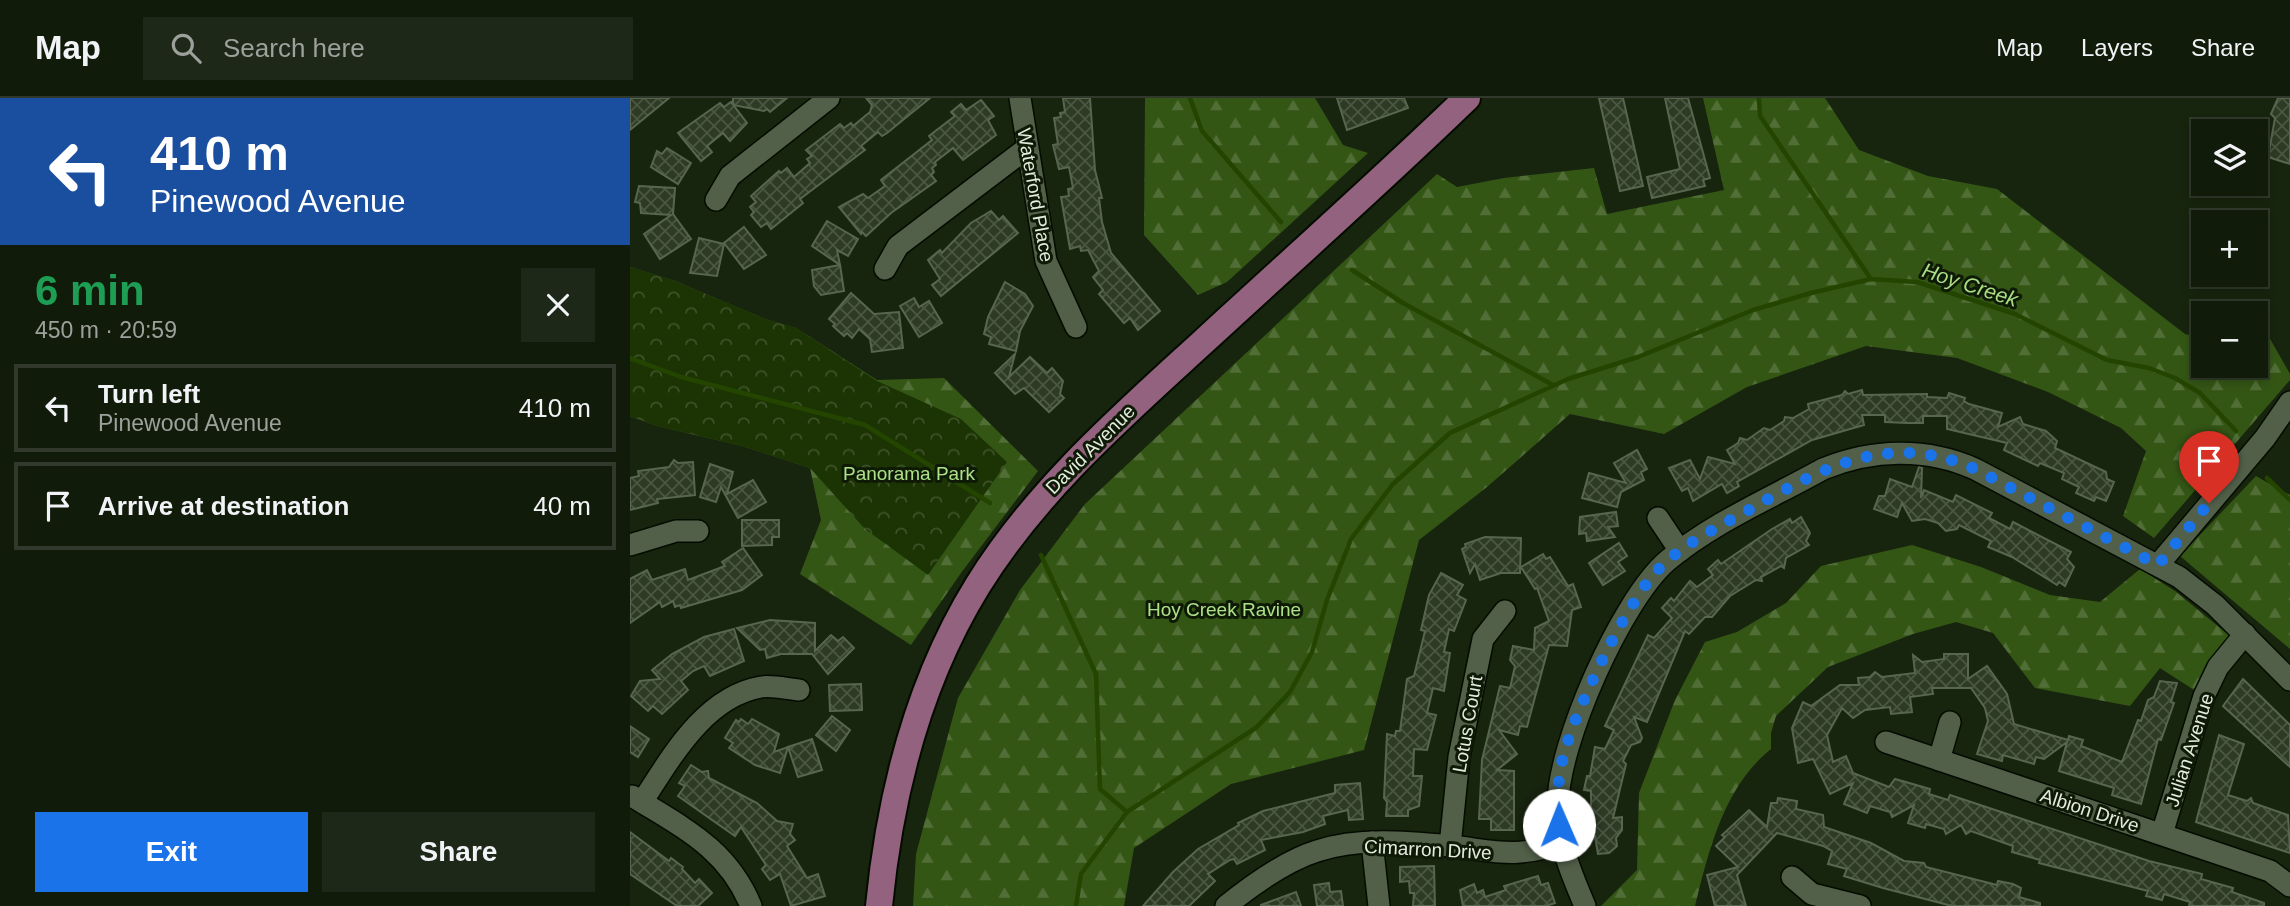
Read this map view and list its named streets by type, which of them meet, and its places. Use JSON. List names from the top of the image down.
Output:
{
  "streets": {
    "main road": ["David Avenue"],
    "street": [
      "Waterford Place",
      "Lotus Court",
      "Julian Avenue",
      "Albion Drive",
      "Cimarron Drive"
    ]
  },
  "crossings": [
    ["Lotus Court", "Cimarron Drive"],
    ["Julian Avenue", "Albion Drive"]
  ],
  "water": ["Hoy Creek"],
  "parks": ["Panorama Park", "Hoy Creek Ravine"],
  "page": {
    "header": "Map",
    "search": "Search here",
    "nav": ["Map", "Layers", "Share"],
    "turn": ["410 m", "Pinewood Avenue"],
    "map_buttons": ["+", "−"],
    "heading": ["6 min", "450 m · 20:59"],
    "list": [
      {
        "name": "Turn left",
        "note": "Pinewood Avenue",
        "value": "410 m"
      },
      {
        "name": "Arrive at destination",
        "value": "40 m"
      }
    ],
    "buttons": ["Exit", "Share"]
  }
}
